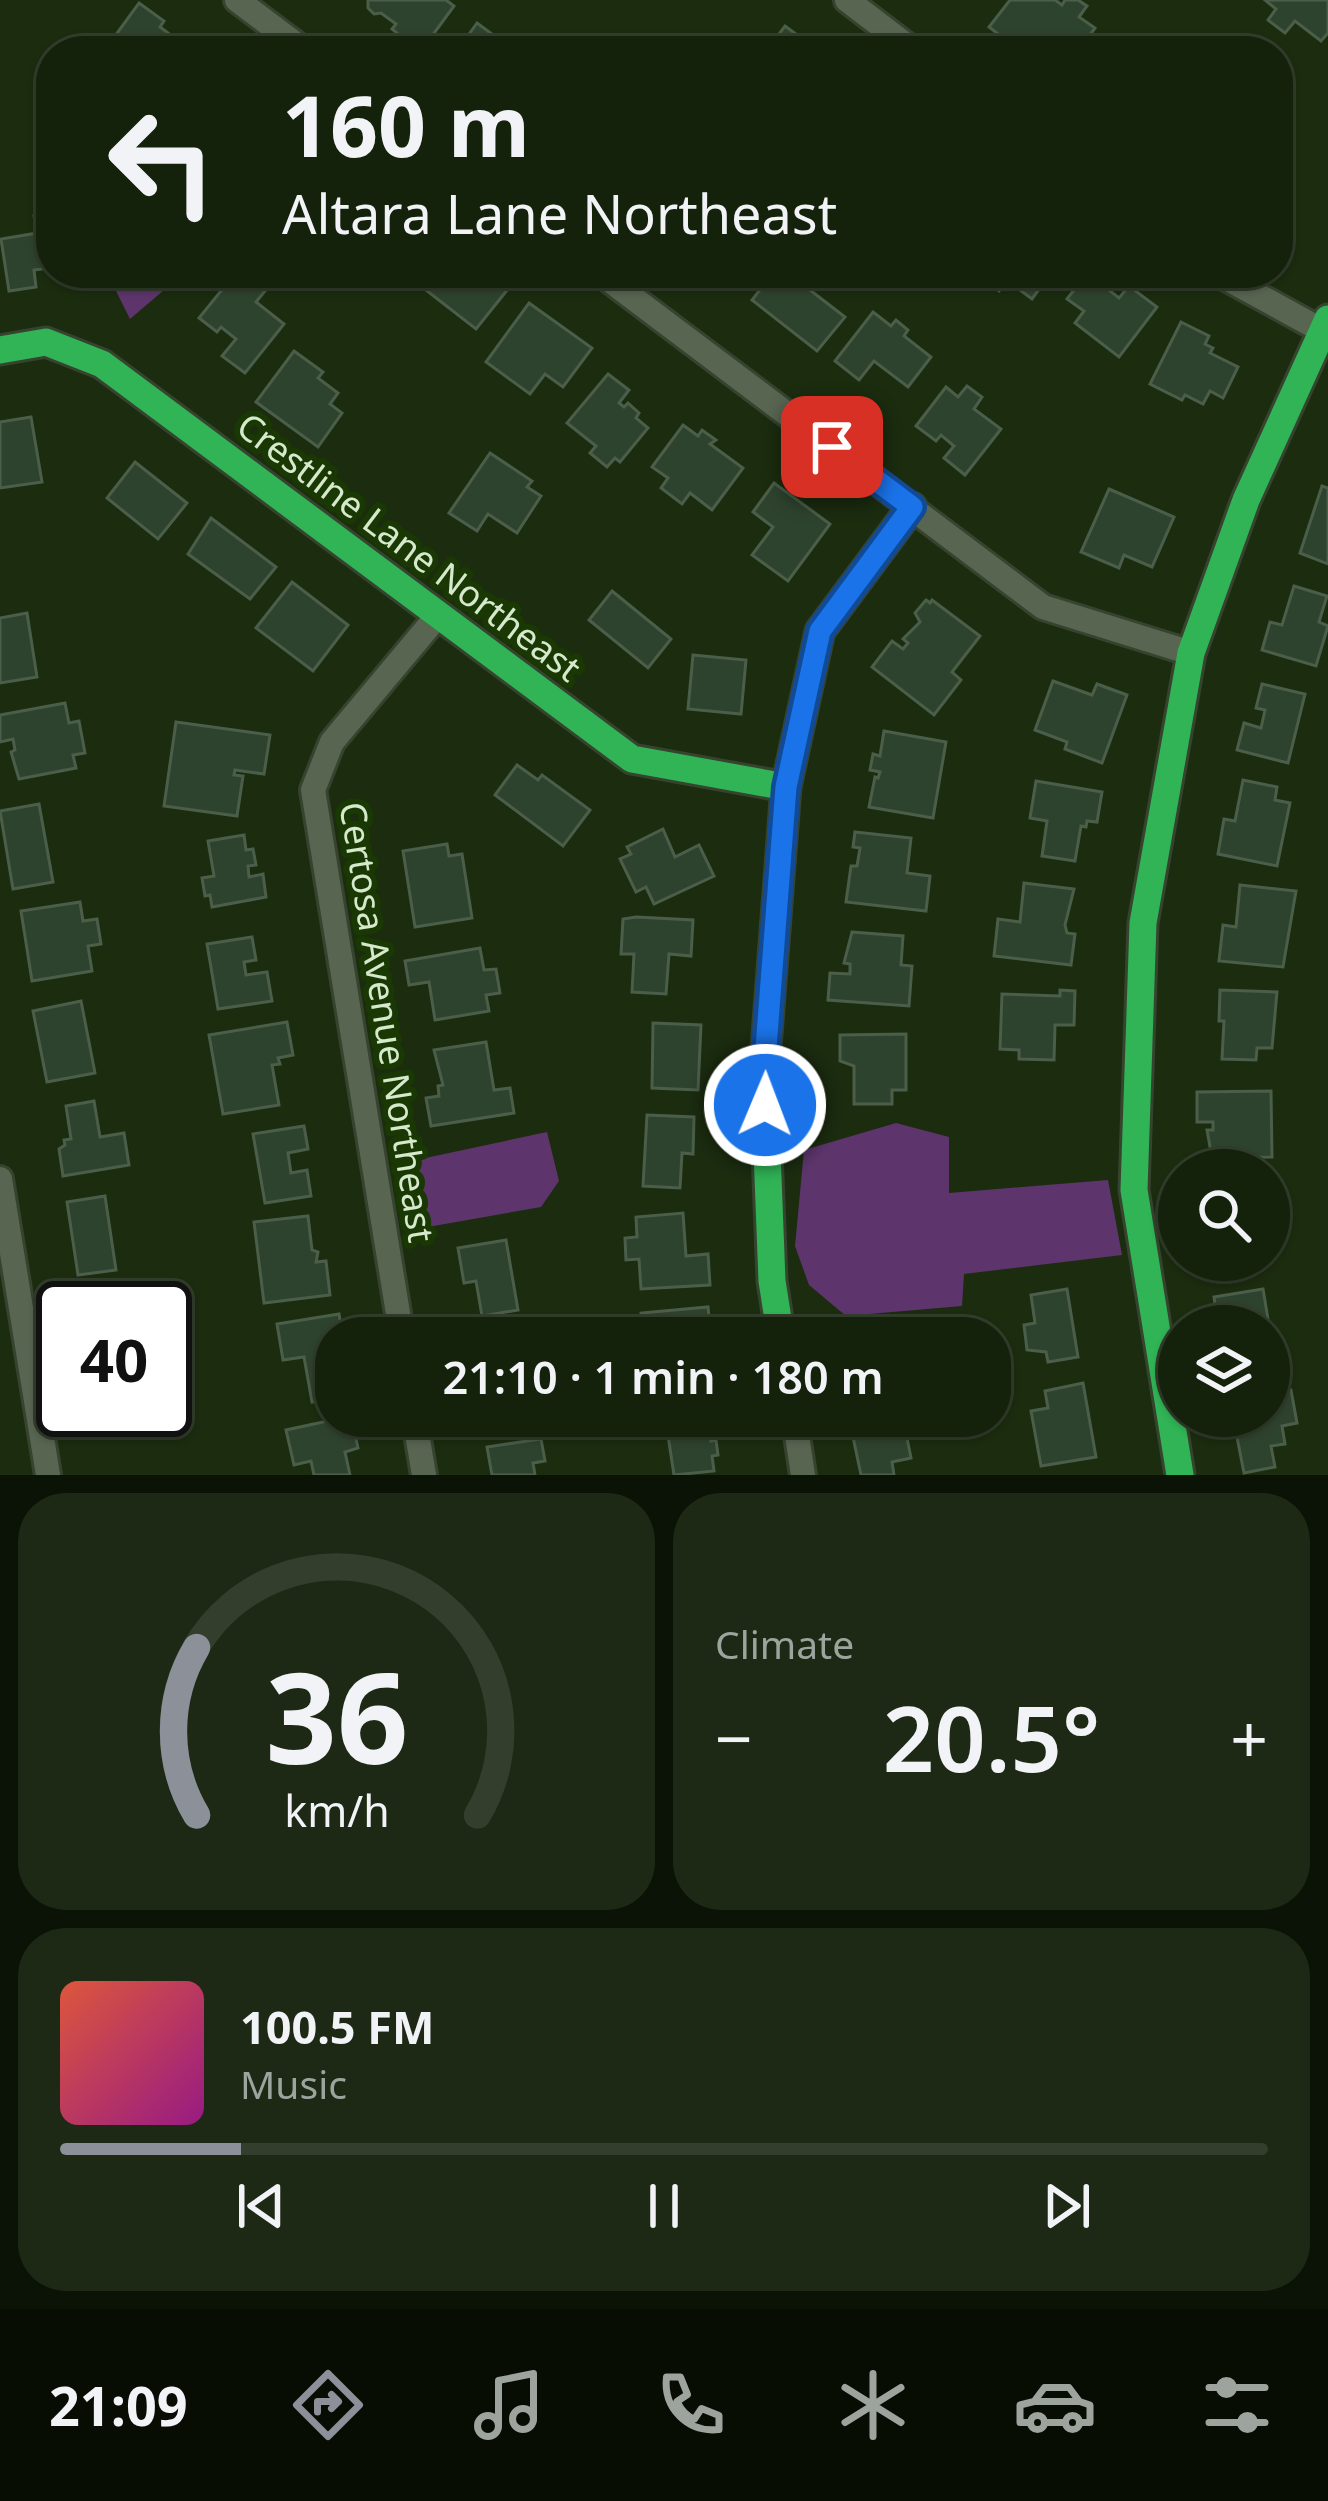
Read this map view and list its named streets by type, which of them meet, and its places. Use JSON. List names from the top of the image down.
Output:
{
  "streets": {
    "street": ["Crestline Lane Northeast", "Certosa Avenue Northeast"]
  },
  "crossings": [
    ["Crestline Lane Northeast", "Certosa Avenue Northeast"]
  ],
  "page": {
    "turn": ["160 m", "Altara Lane Northeast"],
    "limit": "40",
    "trip": "21:10 · 1 min · 180 m",
    "tile": "Climate",
    "heat": ["−", "20.5°", "+"],
    "song": ["100.5 FM", "Music"],
    "tabs": "21:09",
    "gauge": ["36", "km/h"]
  }
}
